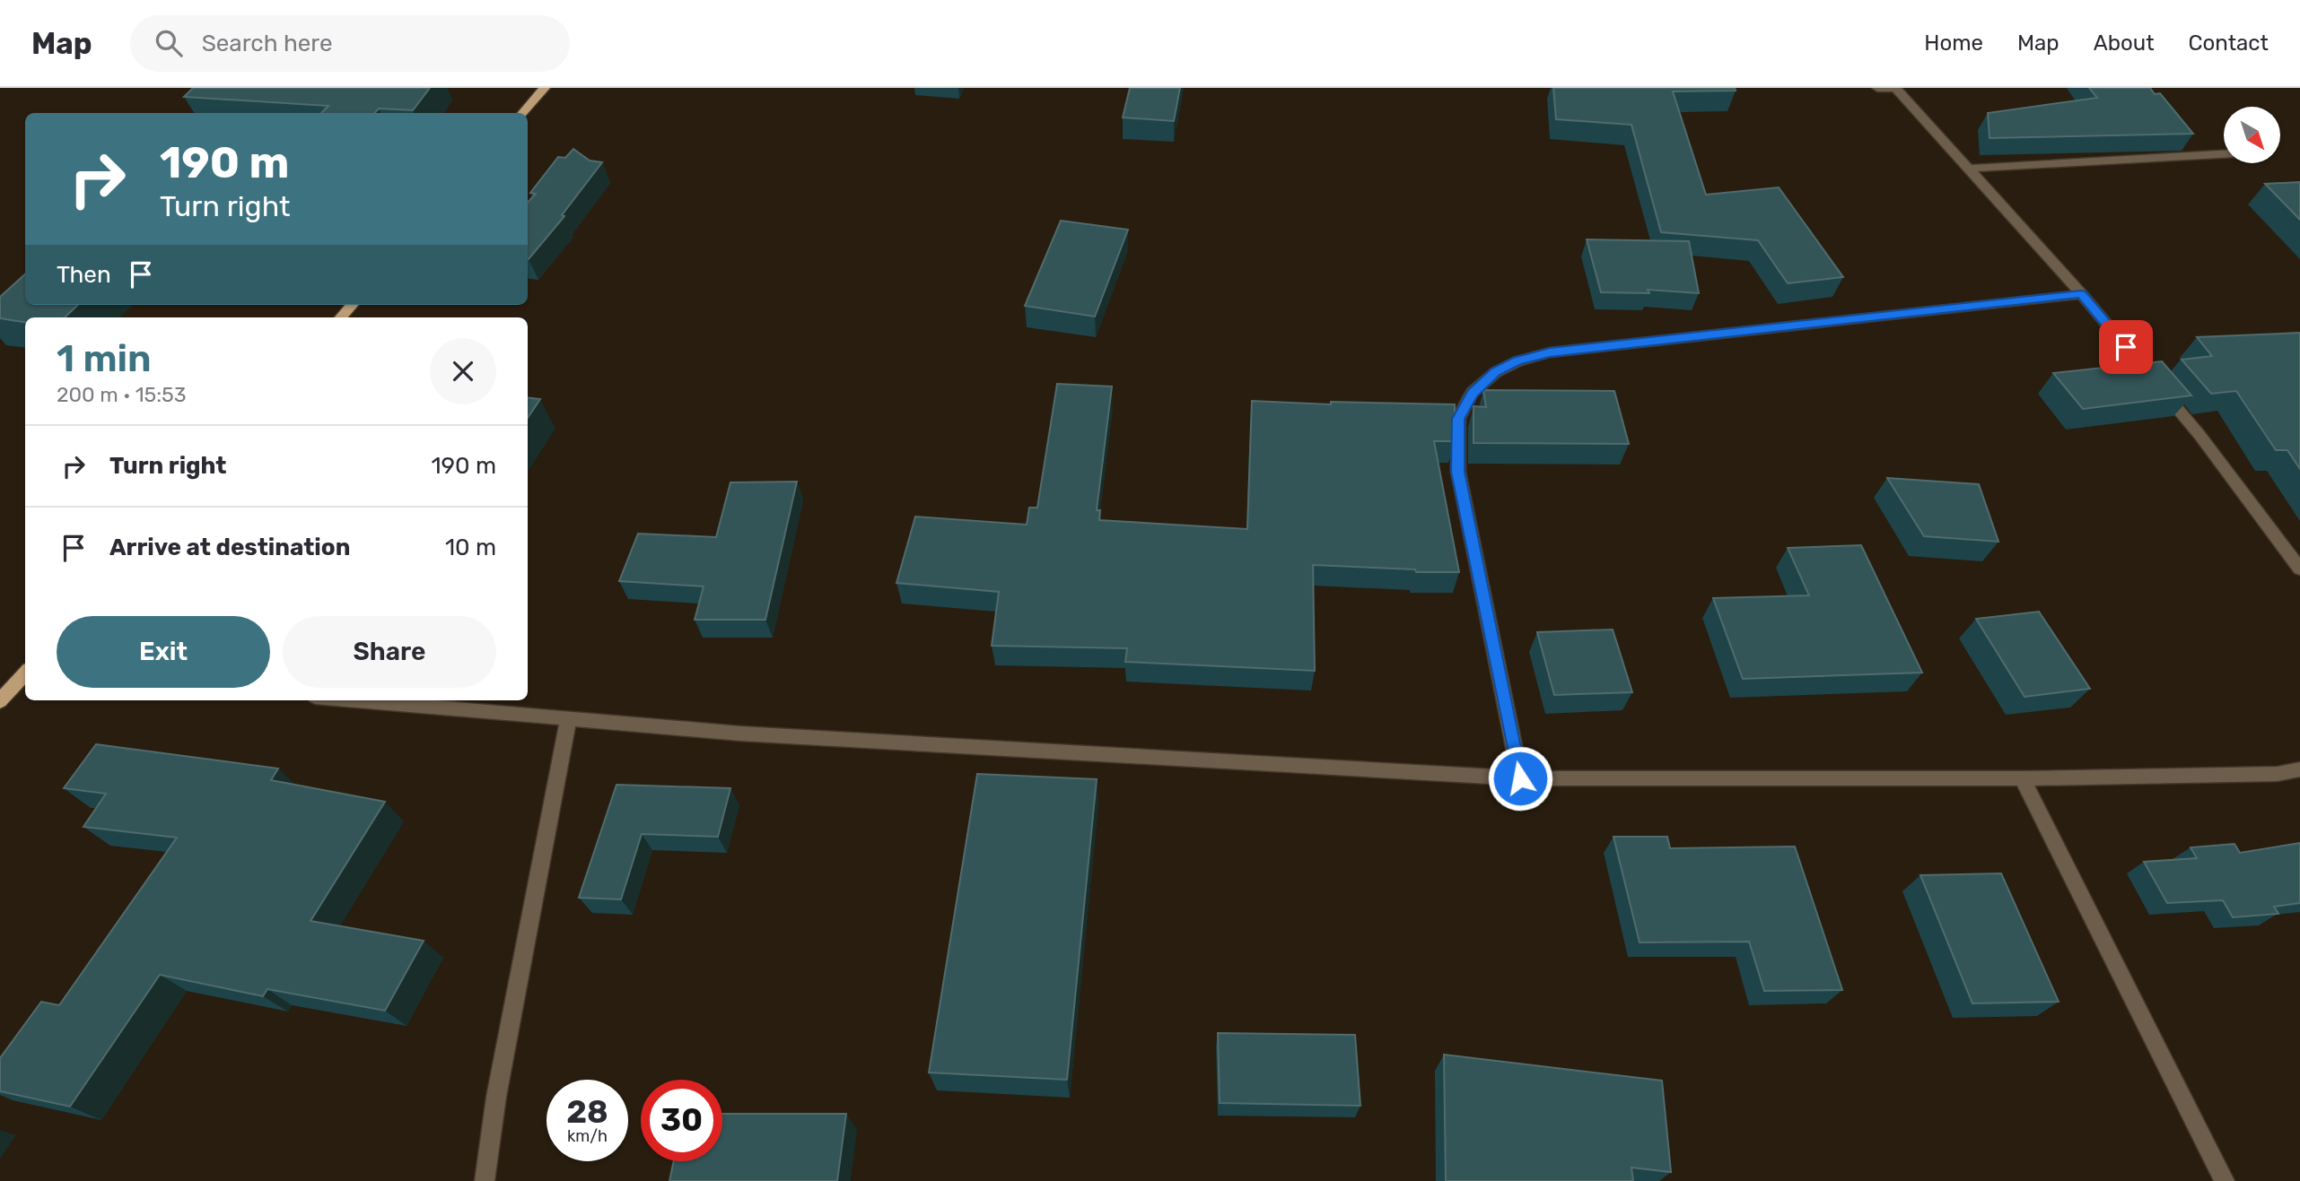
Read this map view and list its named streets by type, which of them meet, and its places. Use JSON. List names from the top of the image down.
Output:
{
  "north": "bottom right",
  "page": {
    "header": "Map",
    "search": "Search here",
    "nav": [
      "Home",
      "Map",
      "About",
      "Contact"
    ],
    "turn": ["190 m", "Turn right"],
    "then": "Then",
    "heading": ["1 min", "200 m · 15:53"],
    "list": [
      {
        "name": "Turn right",
        "value": "190 m"
      },
      {
        "name": "Arrive at destination",
        "value": "10 m"
      }
    ],
    "buttons": ["Exit", "Share"],
    "speed": "28 km/h",
    "limit": "30"
  }
}
